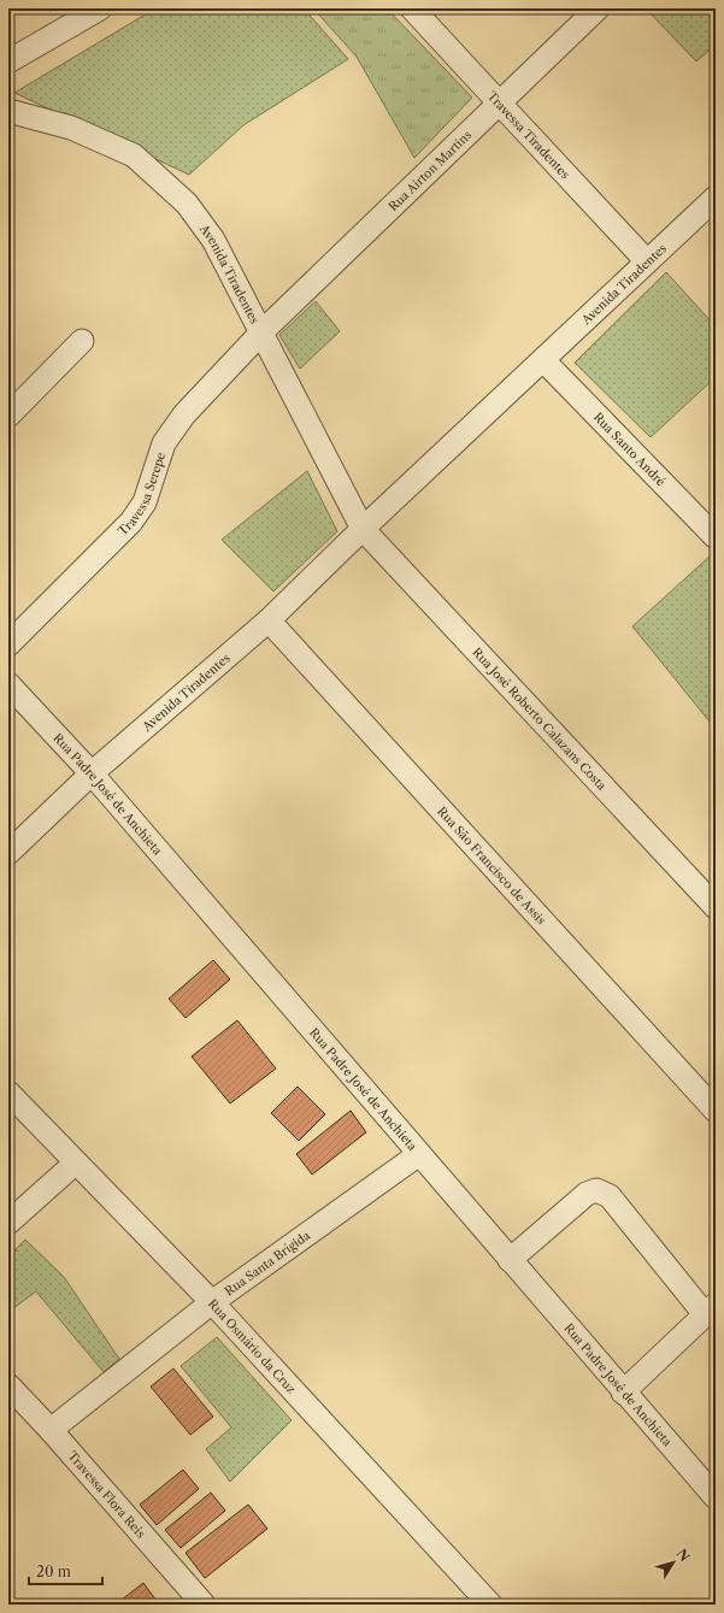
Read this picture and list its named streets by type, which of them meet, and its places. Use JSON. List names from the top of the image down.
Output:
{
  "streets": {
    "street": [
      "Travessa Tiradentes",
      "Rua Airton Martins",
      "Avenida Tiradentes",
      "Rua Santo André",
      "Travessa Serepe",
      "Rua José Roberto Calazans Costa",
      "Rua Padre José de Anchieta",
      "Rua São Francisco de Assis",
      "Rua Santa Brígida",
      "Rua Osmário da Cruz",
      "Travessa Flora Reis"
    ]
  },
  "crossings": [
    ["Travessa Tiradentes", "Rua Airton Martins"],
    ["Travessa Tiradentes", "Avenida Tiradentes"],
    ["Rua Airton Martins", "Avenida Tiradentes"],
    ["Rua Airton Martins", "Travessa Serepe"],
    ["Avenida Tiradentes", "Rua Santo André"],
    ["Avenida Tiradentes", "Travessa Serepe"],
    ["Avenida Tiradentes", "Rua José Roberto Calazans Costa"],
    ["Avenida Tiradentes", "Rua Padre José de Anchieta"],
    ["Avenida Tiradentes", "Rua São Francisco de Assis"],
    ["Rua Padre José de Anchieta", "Rua Santa Brígida"],
    ["Rua Santa Brígida", "Rua Osmário da Cruz"],
    ["Rua Santa Brígida", "Travessa Flora Reis"]
  ],
  "scale_bar": "20 m",
  "north": "top right"
}
